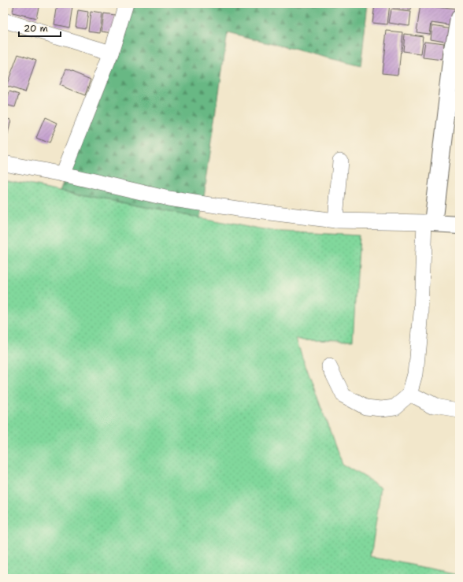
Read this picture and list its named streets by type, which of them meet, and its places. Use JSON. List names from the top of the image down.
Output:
{
  "scale_bar": "20 m"
}
